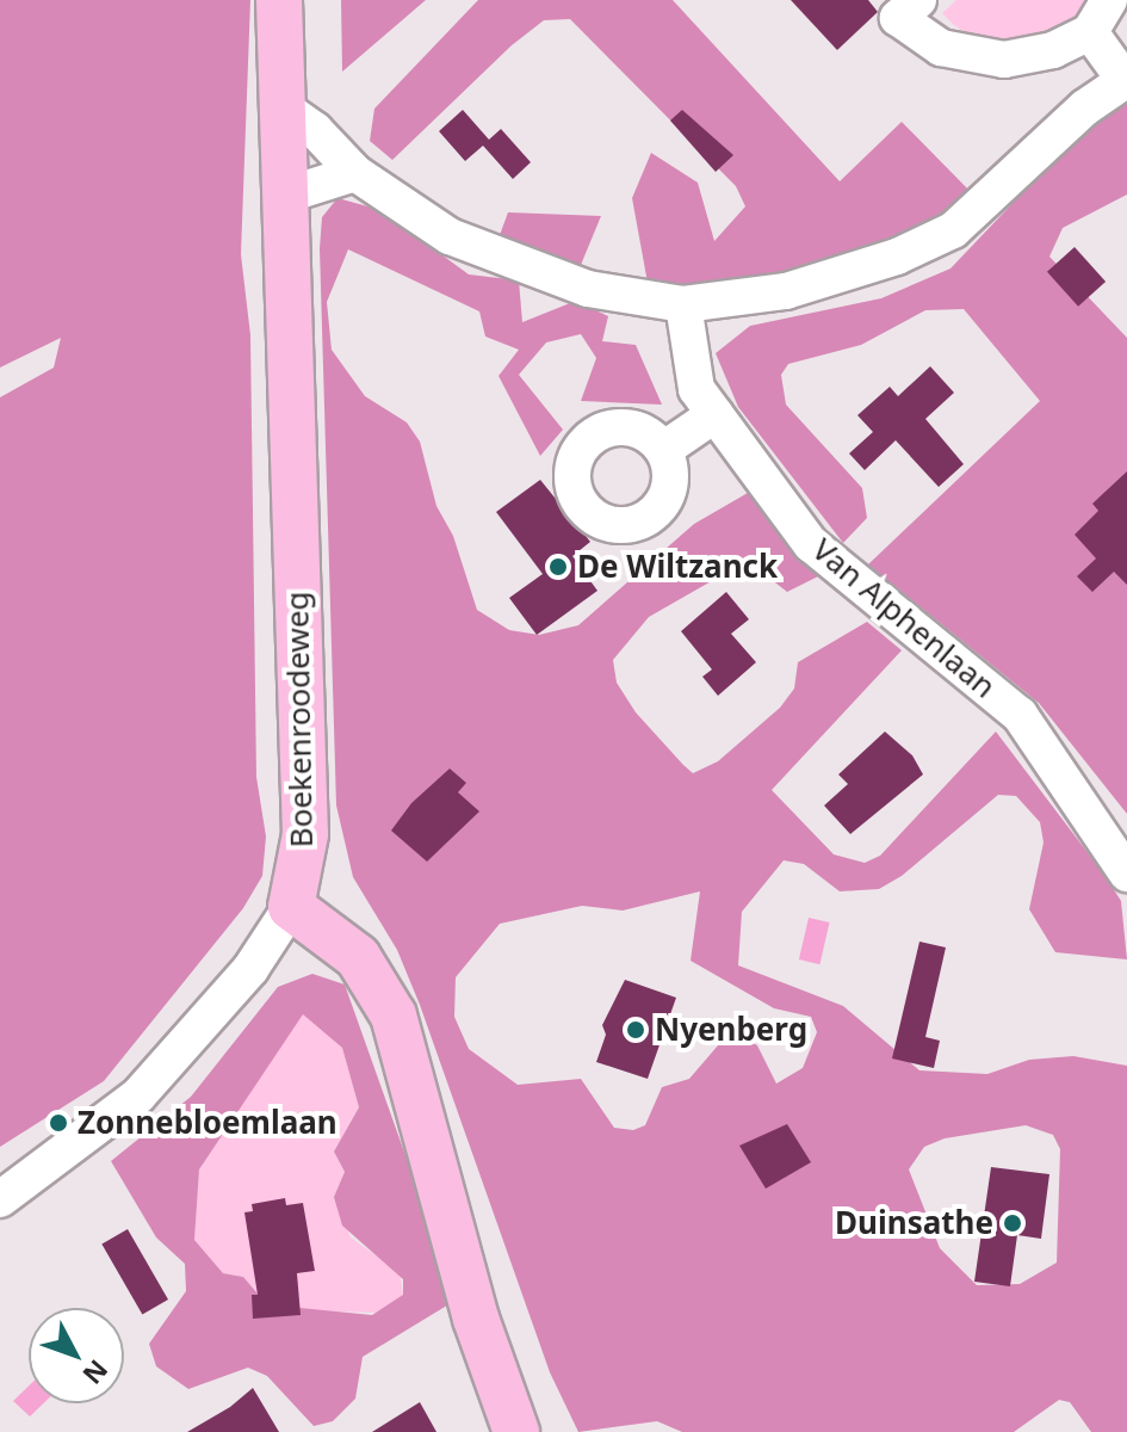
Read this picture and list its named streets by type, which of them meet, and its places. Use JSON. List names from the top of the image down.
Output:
{
  "streets": {
    "main road": ["Boekenroodeweg"],
    "street": ["Van Alphenlaan"]
  },
  "places": [
    "De Wiltzanck",
    "Nyenberg",
    "Zonnebloemlaan",
    "Duinsathe"
  ],
  "north": "bottom right"
}
